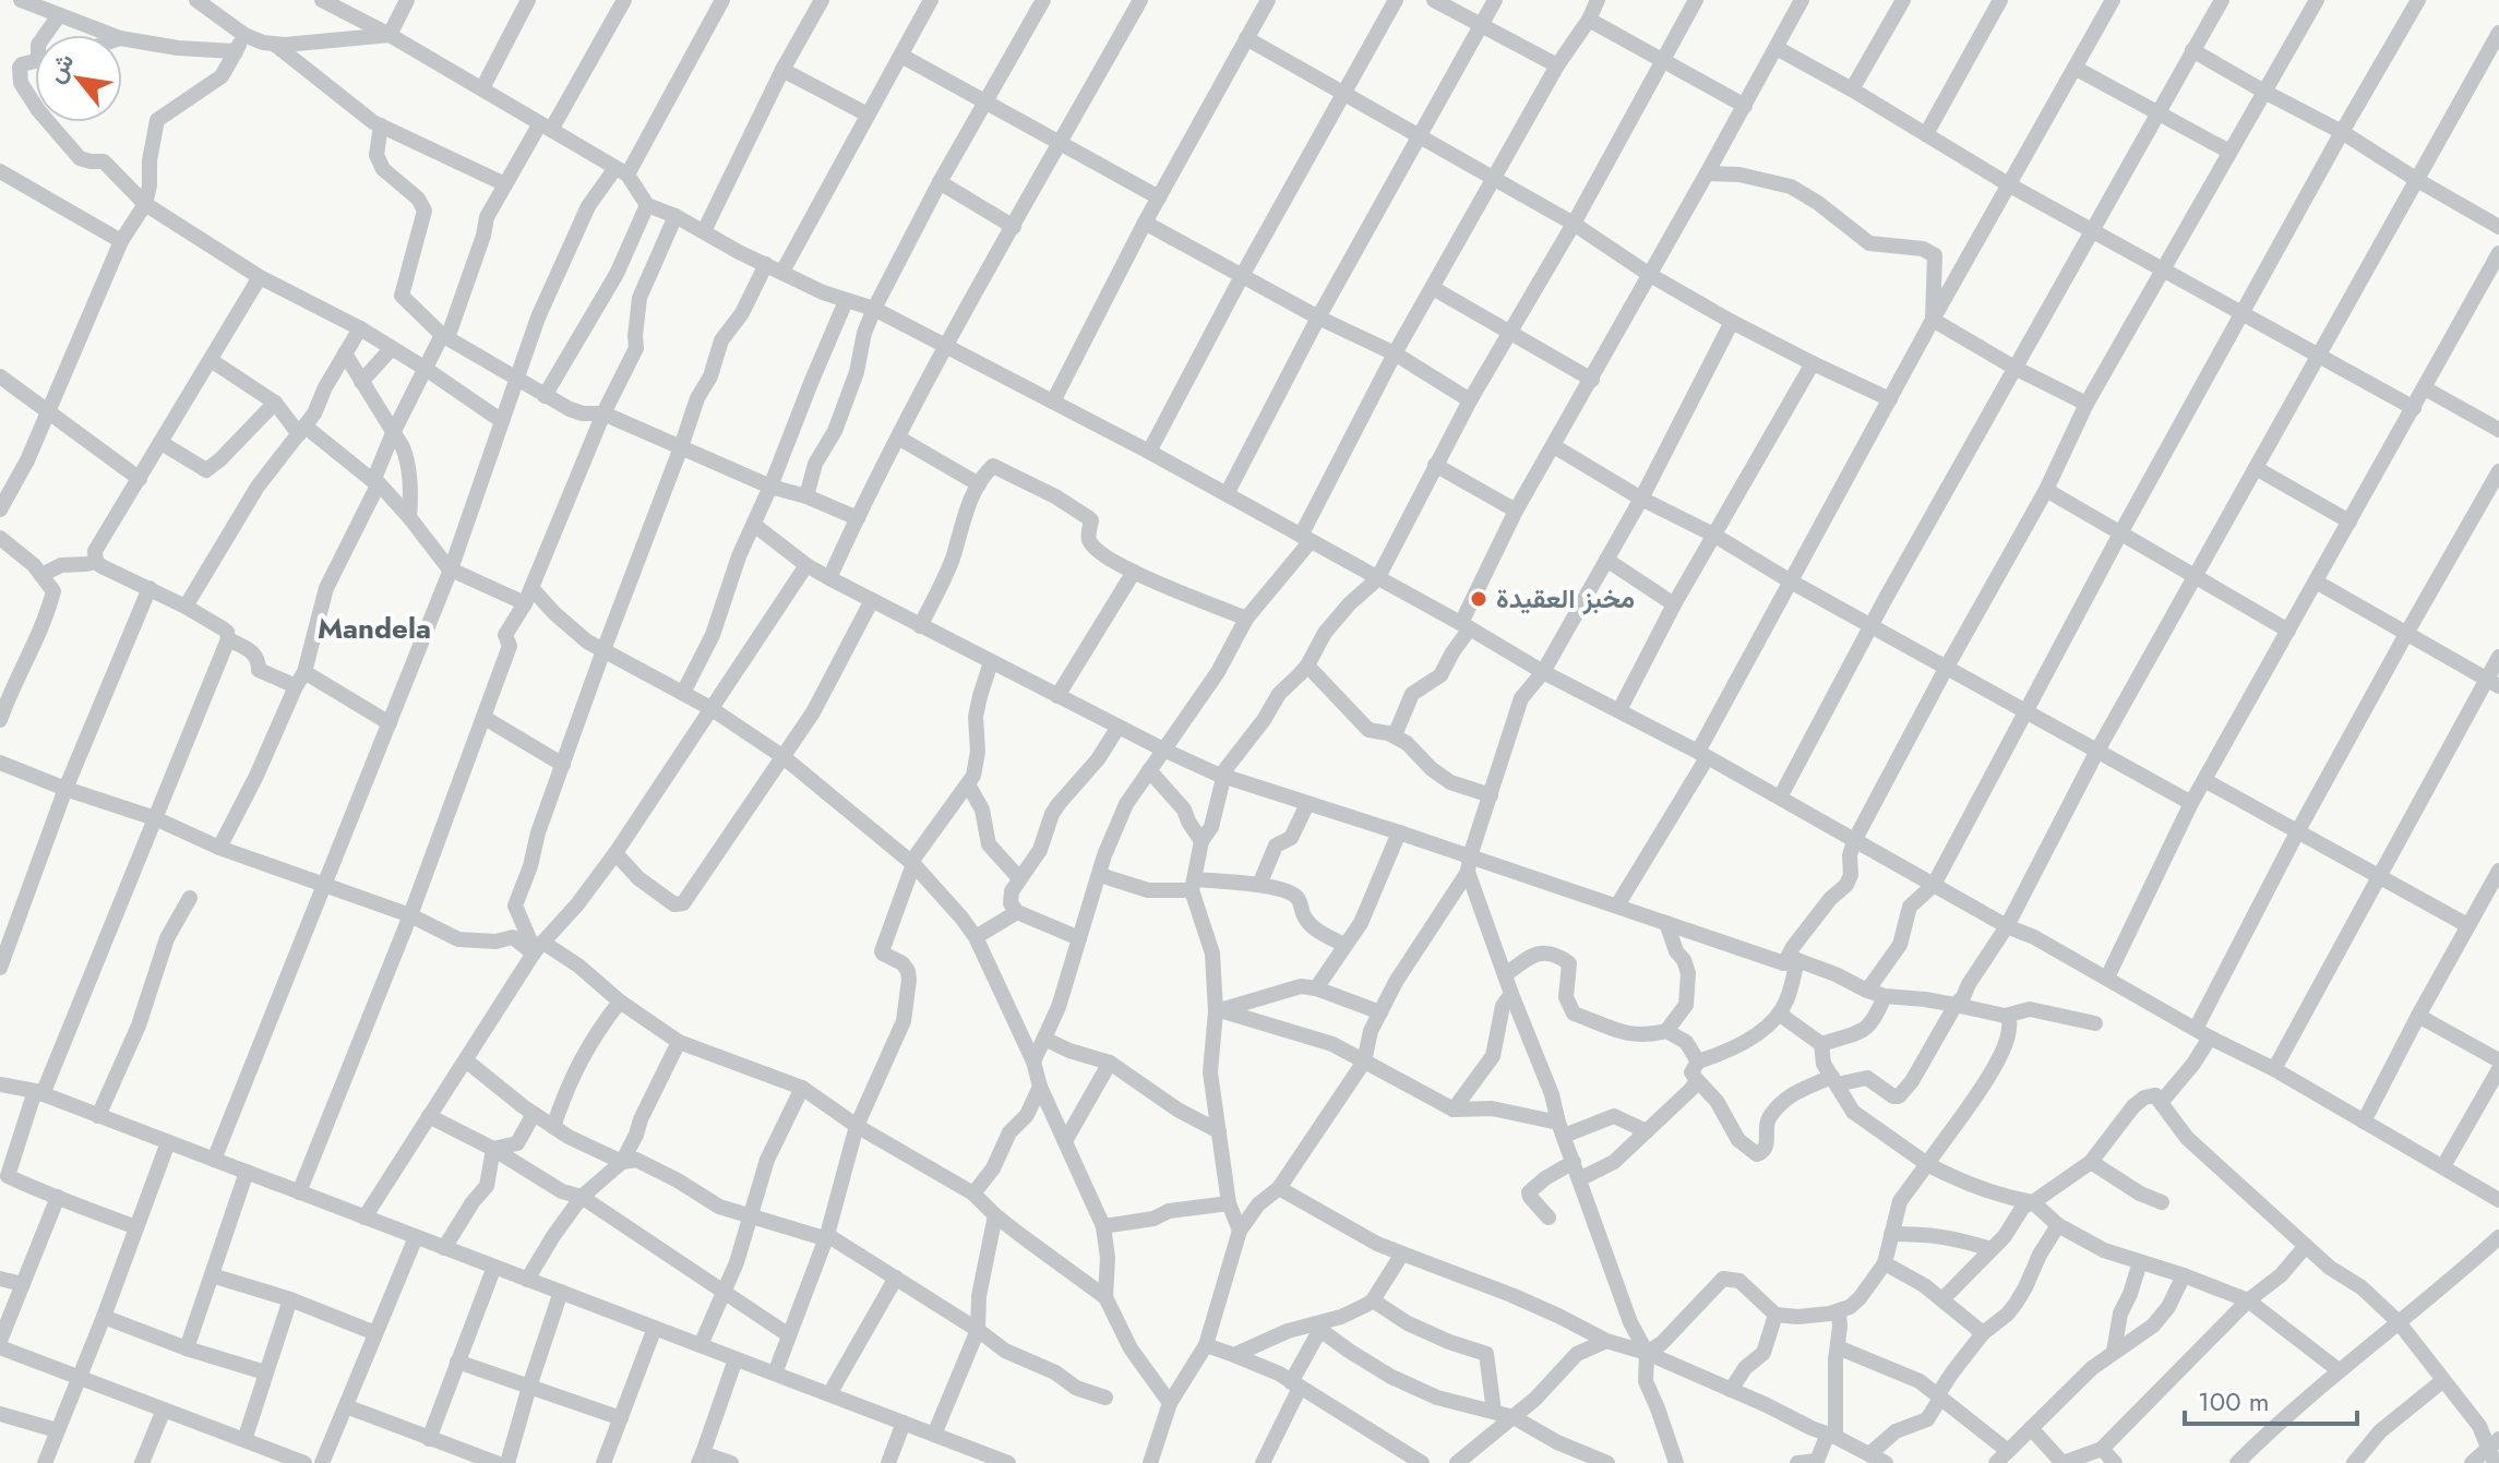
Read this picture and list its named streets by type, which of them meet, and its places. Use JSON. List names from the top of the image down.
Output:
{
  "districts": ["Mandela"],
  "places": ["مخبز العقيدة"],
  "scale_bar": "100 m",
  "north": "top left"
}
